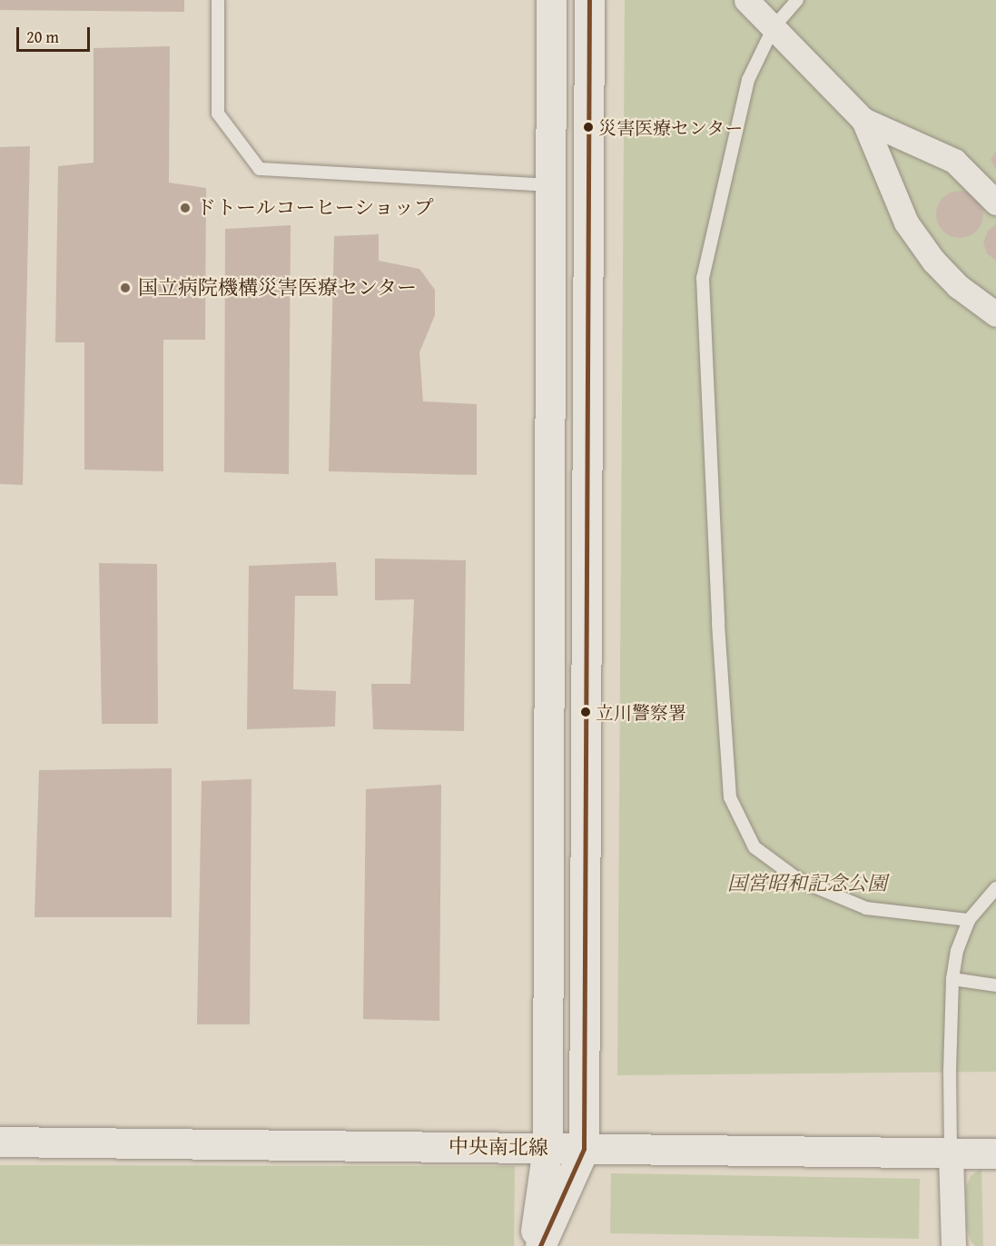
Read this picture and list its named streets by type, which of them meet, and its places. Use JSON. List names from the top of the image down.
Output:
{
  "streets": {
    "street": ["中央南北線"]
  },
  "parks": ["国営昭和記念公園"],
  "places": [
    "災害医療センター",
    "ドトールコーヒーショップ",
    "国立病院機構災害医療センター",
    "立川警察署"
  ],
  "scale_bar": "20 m"
}
